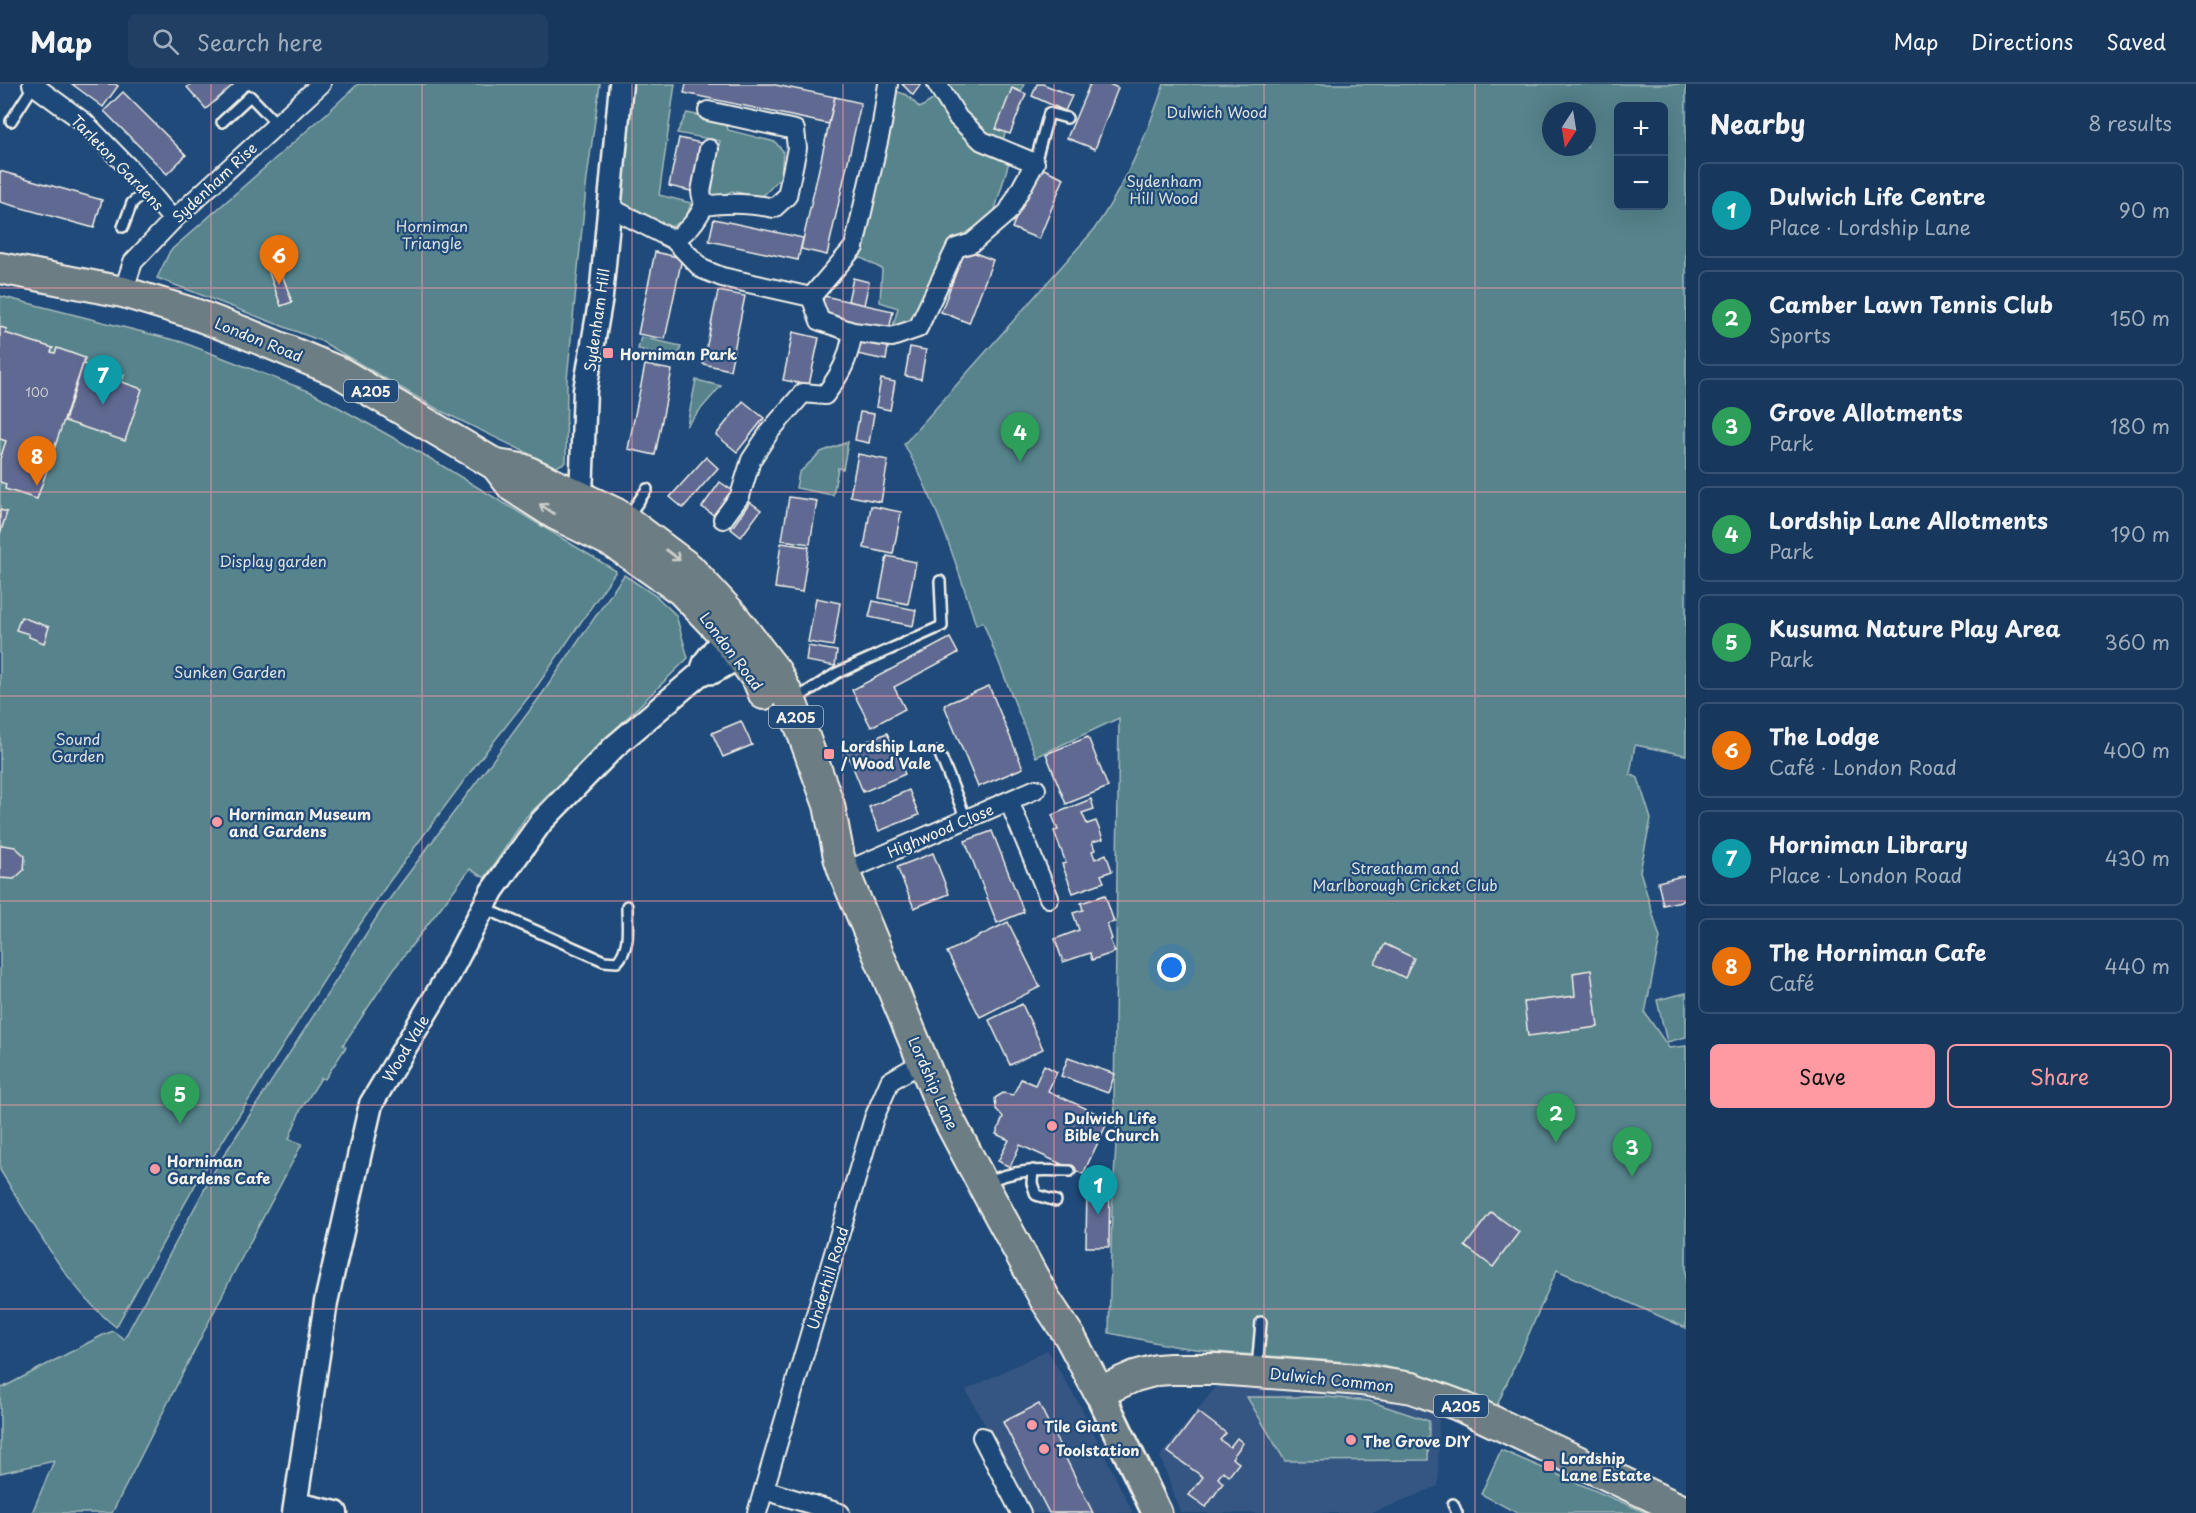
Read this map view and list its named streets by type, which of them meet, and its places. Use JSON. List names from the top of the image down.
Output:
{
  "streets": {
    "highway": [
      "London Road",
      "A205",
      "Lordship Lane",
      "Dulwich Common"
    ],
    "street": [
      "Tarleton Gardens",
      "Sydenham Rise",
      "Sydenham Hill",
      "Highwood Close",
      "Wood Vale",
      "Underhill Road"
    ]
  },
  "crossings": [
    ["Tarleton Gardens", "Sydenham Rise"],
    ["Sydenham Rise", "London Road"],
    ["Sydenham Hill", "London Road"],
    ["London Road", "Highwood Close"],
    ["London Road", "Wood Vale"],
    ["London Road", "Lordship Lane"],
    ["Highwood Close", "Lordship Lane"],
    ["Wood Vale", "Lordship Lane"],
    ["Lordship Lane", "Underhill Road"],
    ["Lordship Lane", "Dulwich Common"]
  ],
  "parks": [
    "Dulwich Wood",
    "Sydenham Hill Wood",
    "Horniman Triangle",
    "Display garden",
    "Sunken Garden",
    "Sound Garden",
    "Streatham and Marlborough Cricket Club"
  ],
  "places": {
    "transit": ["Horniman Park", "Lordship Lane / Wood Vale", "Lordship Lane Estate"],
    "other": [
      "Horniman Museum and Gardens",
      "Dulwich Life Bible Church",
      "Horniman Gardens Cafe",
      "Tile Giant",
      "The Grove DIY",
      "Toolstation"
    ]
  },
  "house_numbers": ["100"],
  "north": "bottom",
  "page": {
    "header": "Map",
    "search": "Search here",
    "nav": ["Map", "Directions", "Saved"],
    "heading": ["Nearby", "8 results"],
    "map_buttons": ["+", "−"],
    "list": [
      {
        "mark": "1",
        "name": "Dulwich Life Centre",
        "note": "Place · Lordship Lane",
        "value": "90 m"
      },
      {
        "mark": "2",
        "name": "Camber Lawn Tennis Club",
        "note": "Sports",
        "value": "150 m"
      },
      {
        "mark": "3",
        "name": "Grove Allotments",
        "note": "Park",
        "value": "180 m"
      },
      {
        "mark": "4",
        "name": "Lordship Lane Allotments",
        "note": "Park",
        "value": "190 m"
      },
      {
        "mark": "5",
        "name": "Kusuma Nature Play Area",
        "note": "Park",
        "value": "360 m"
      },
      {
        "mark": "6",
        "name": "The Lodge",
        "note": "Café · London Road",
        "value": "400 m"
      },
      {
        "mark": "7",
        "name": "Horniman Library",
        "note": "Place · London Road",
        "value": "430 m"
      },
      {
        "mark": "8",
        "name": "The Horniman Cafe",
        "note": "Café",
        "value": "440 m"
      }
    ],
    "pins": [
      "6",
      "7",
      "4",
      "8",
      "5",
      "2",
      "3",
      "1"
    ],
    "buttons": ["Save", "Share"]
  }
}
